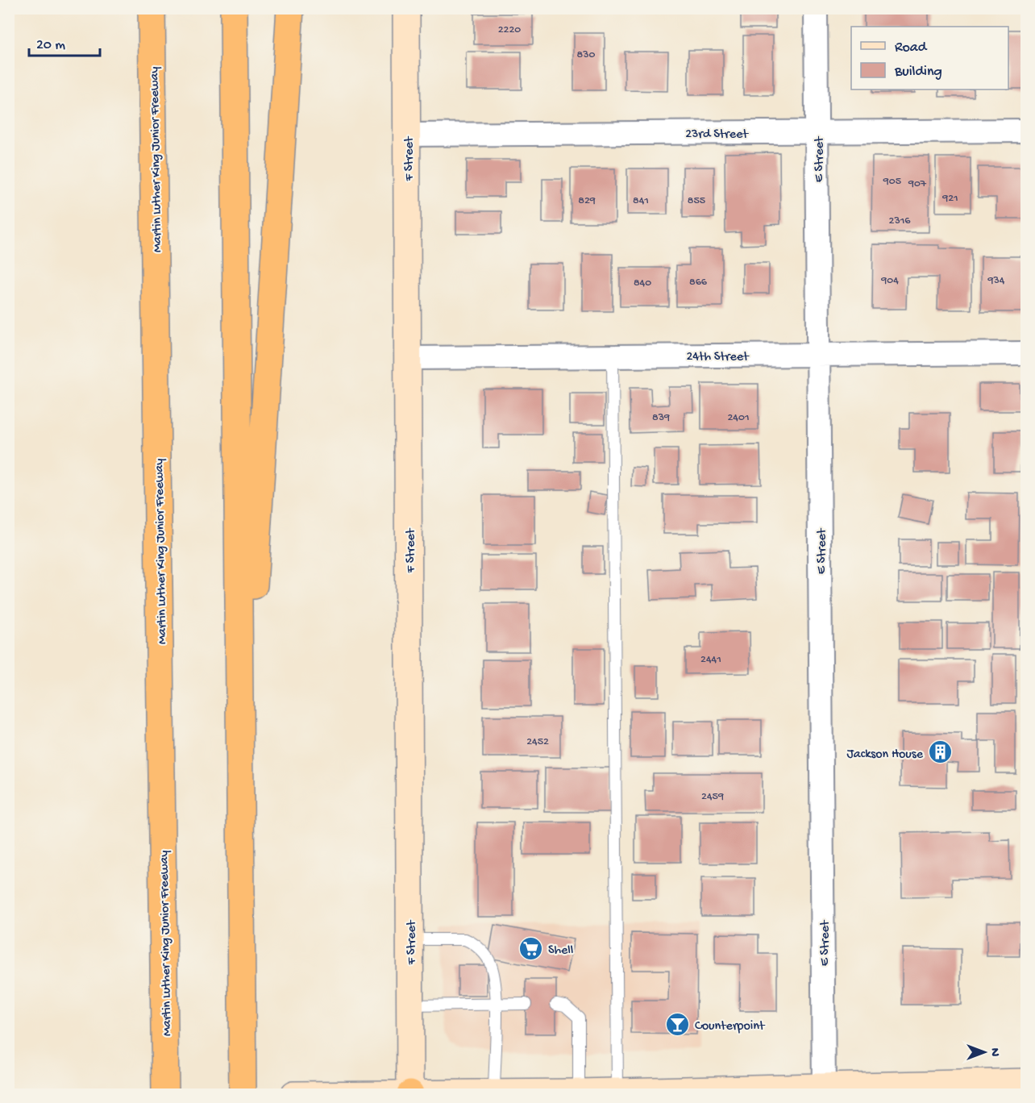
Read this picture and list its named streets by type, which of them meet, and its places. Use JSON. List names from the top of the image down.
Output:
{
  "streets": {
    "highway": ["Martin Luther King Junior Freeway"],
    "main road": ["F Street"],
    "street": ["23rd Street", "E Street", "24th Street"]
  },
  "crossings": [
    ["23rd Street", "F Street"],
    ["23rd Street", "E Street"],
    ["F Street", "24th Street"],
    ["E Street", "24th Street"]
  ],
  "places": {
    "building": ["Jackson House"],
    "supermarket": ["Shell"],
    "bar": ["Counterpoint"]
  },
  "house_numbers": [
    "2220",
    "830",
    "905",
    "907",
    "921",
    "829",
    "841",
    "855",
    "2316",
    "904",
    "934",
    "866",
    "840",
    "839",
    "2401",
    "2441",
    "2452",
    "2459"
  ],
  "legend": ["Road", "Building"],
  "scale_bar": "20 m",
  "north": "right"
}
